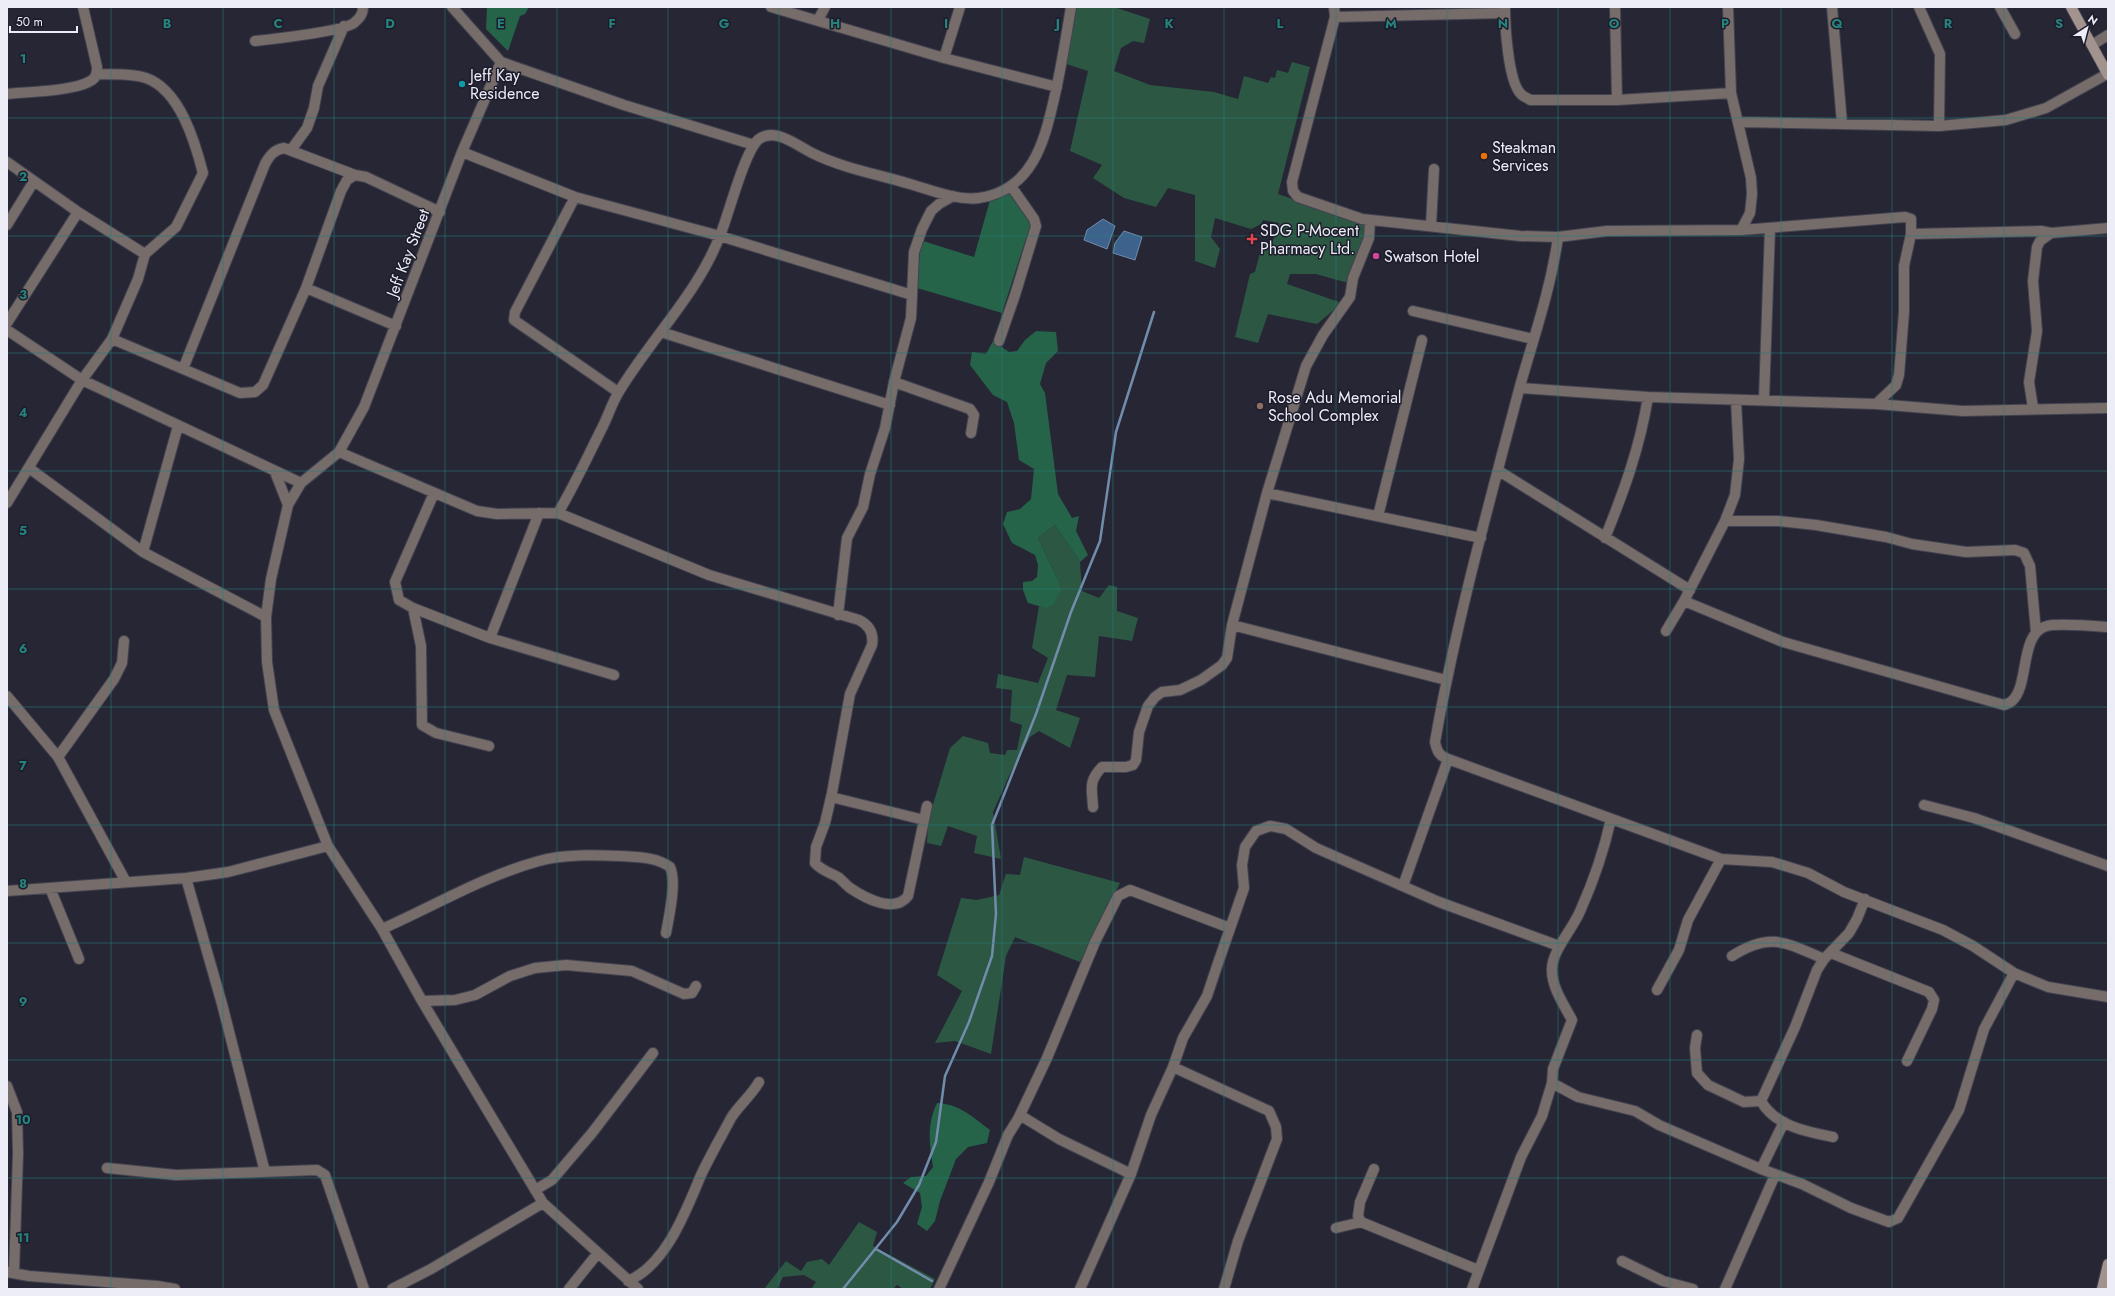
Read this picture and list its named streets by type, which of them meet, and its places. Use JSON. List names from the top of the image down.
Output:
{
  "streets": {
    "street": ["Jeff Kay Street"]
  },
  "places": {
    "other": [
      "Jeff Kay Residence",
      "Steakman Services",
      "Swatson Hotel",
      "Rose Adu Memorial School Complex"
    ],
    "health": ["SDG P-Mocent Pharmacy Ltd."]
  },
  "scale_bar": "50 m",
  "north": "top right",
  "grid": {
    "columns": [
      "B",
      "C",
      "D",
      "E",
      "F",
      "G",
      "H",
      "I",
      "J",
      "K",
      "L",
      "M",
      "N",
      "O",
      "P",
      "Q",
      "R",
      "S"
    ],
    "rows": [
      "1",
      "2",
      "3",
      "4",
      "5",
      "6",
      "7",
      "8",
      "9",
      "10",
      "11"
    ]
  }
}
